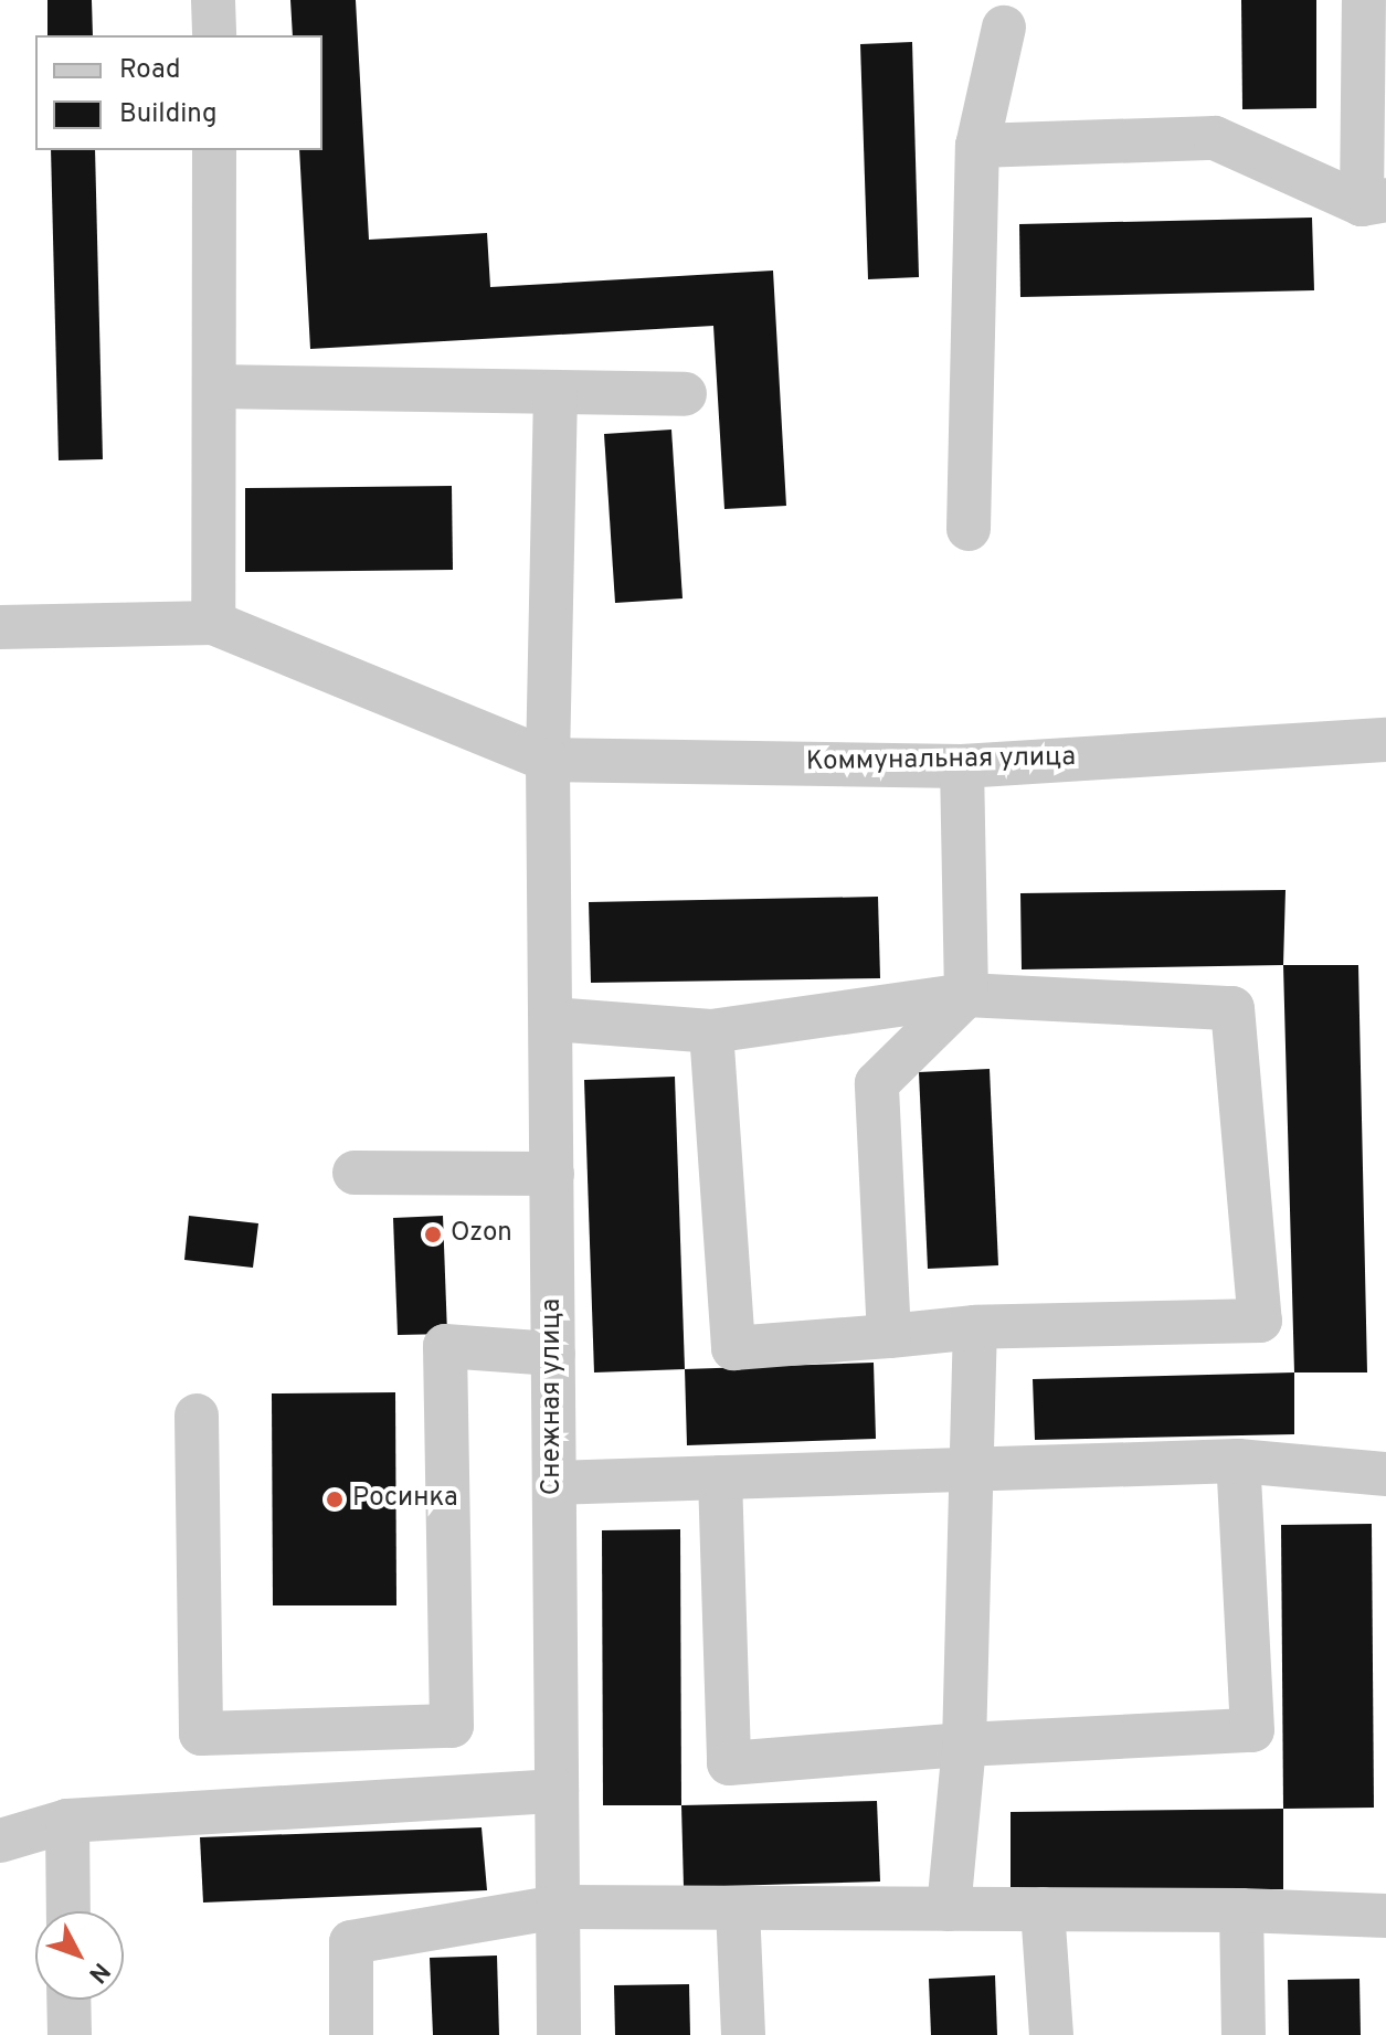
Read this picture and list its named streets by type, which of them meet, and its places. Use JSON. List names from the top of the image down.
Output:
{
  "streets": {
    "street": ["Коммунальная улица", "Снежная улица"]
  },
  "crossings": [
    ["Коммунальная улица", "Снежная улица"]
  ],
  "places": ["Ozon", "Росинка"],
  "legend": ["Road", "Building"],
  "north": "bottom right"
}
